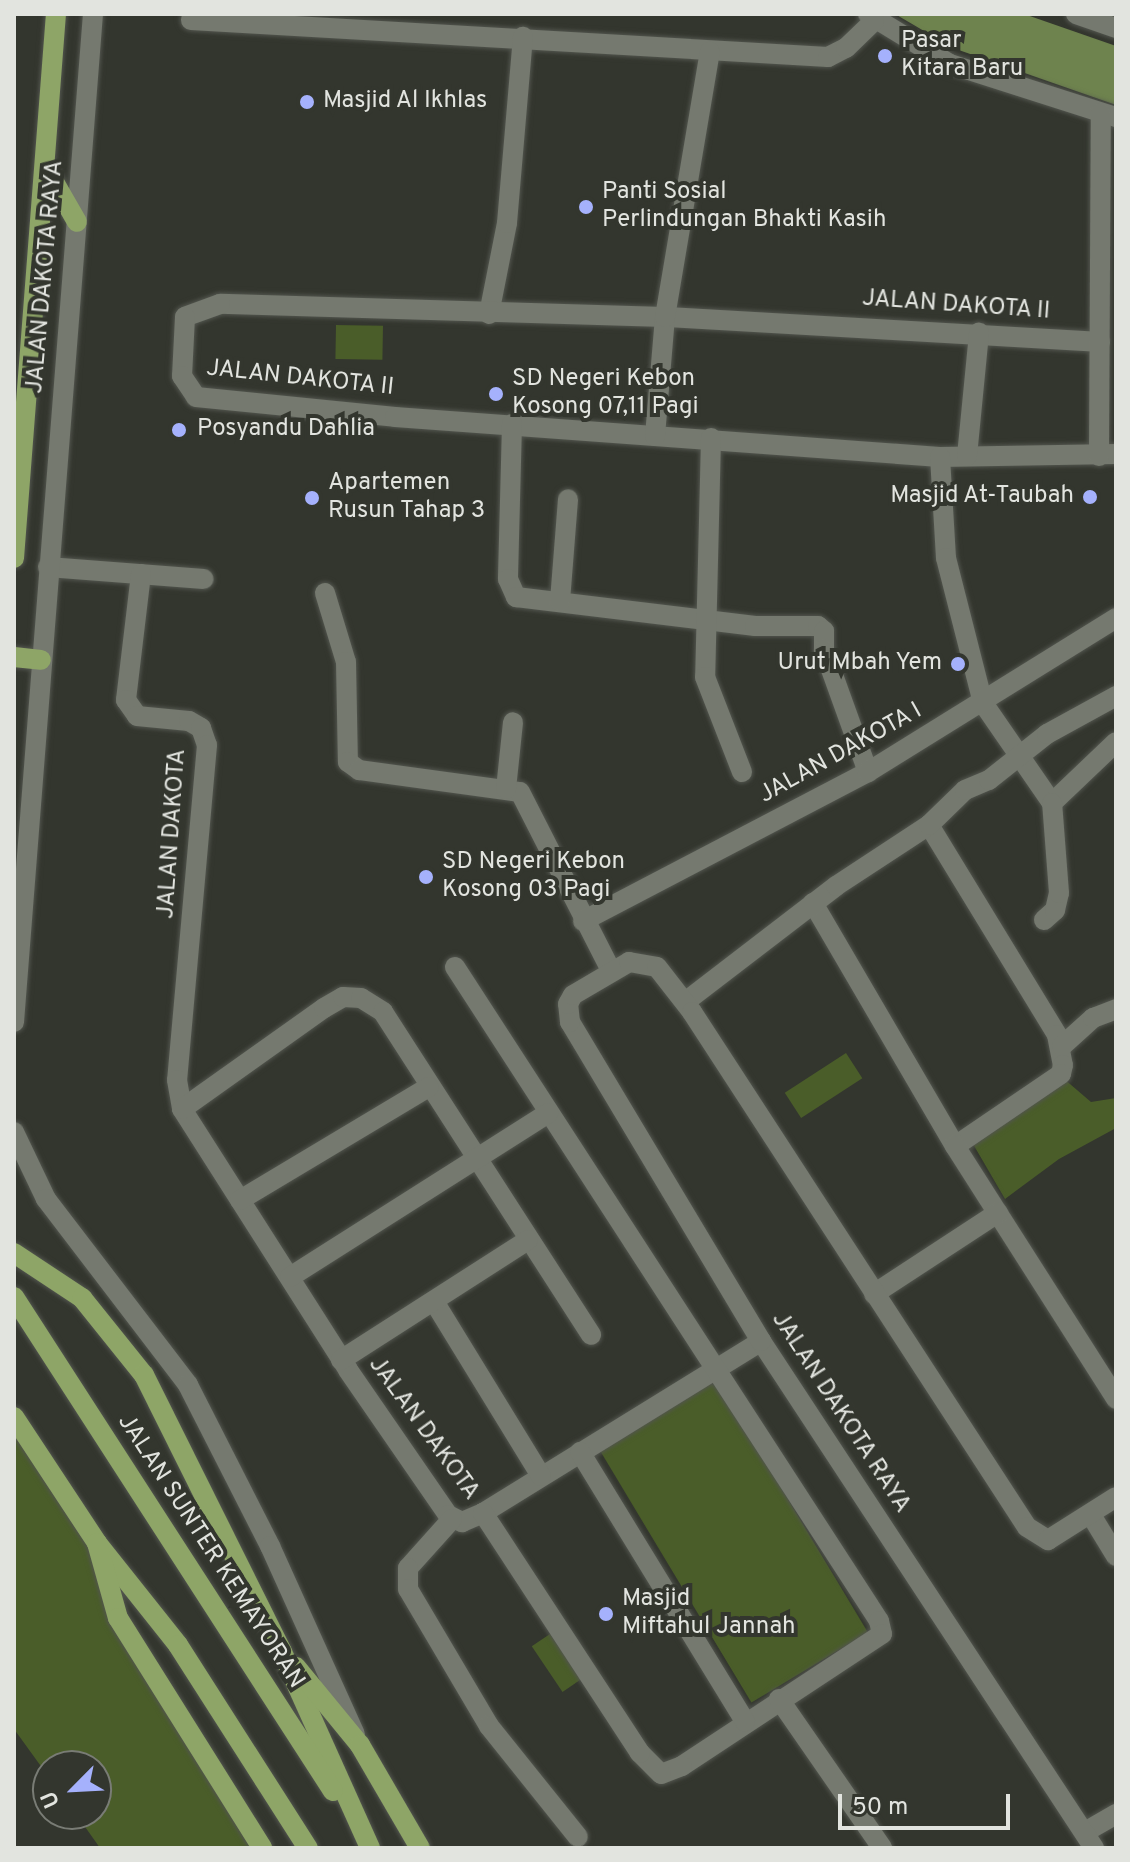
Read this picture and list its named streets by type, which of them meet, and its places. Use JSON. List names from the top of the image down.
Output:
{
  "streets": {
    "main road": ["JALAN SUNTER KEMAYORAN"],
    "street": [
      "JALAN DAKOTA RAYA",
      "JALAN DAKOTA II",
      "JALAN DAKOTA I",
      "JALAN DAKOTA"
    ]
  },
  "crossings": [
    ["JALAN DAKOTA RAYA", "JALAN DAKOTA"]
  ],
  "places": [
    "Pasar Kitara Baru",
    "Masjid Al Ikhlas",
    "Panti Sosial Perlindungan Bhakti Kasih",
    "SD Negeri Kebon Kosong 07,11 Pagi",
    "Posyandu Dahlia",
    "Masjid At-Taubah",
    "Apartemen Rusun Tahap 3",
    "Urut Mbah Yem",
    "SD Negeri Kebon Kosong 03 Pagi",
    "Masjid Miftahul Jannah"
  ],
  "scale_bar": "50 m",
  "north": "bottom left"
}
